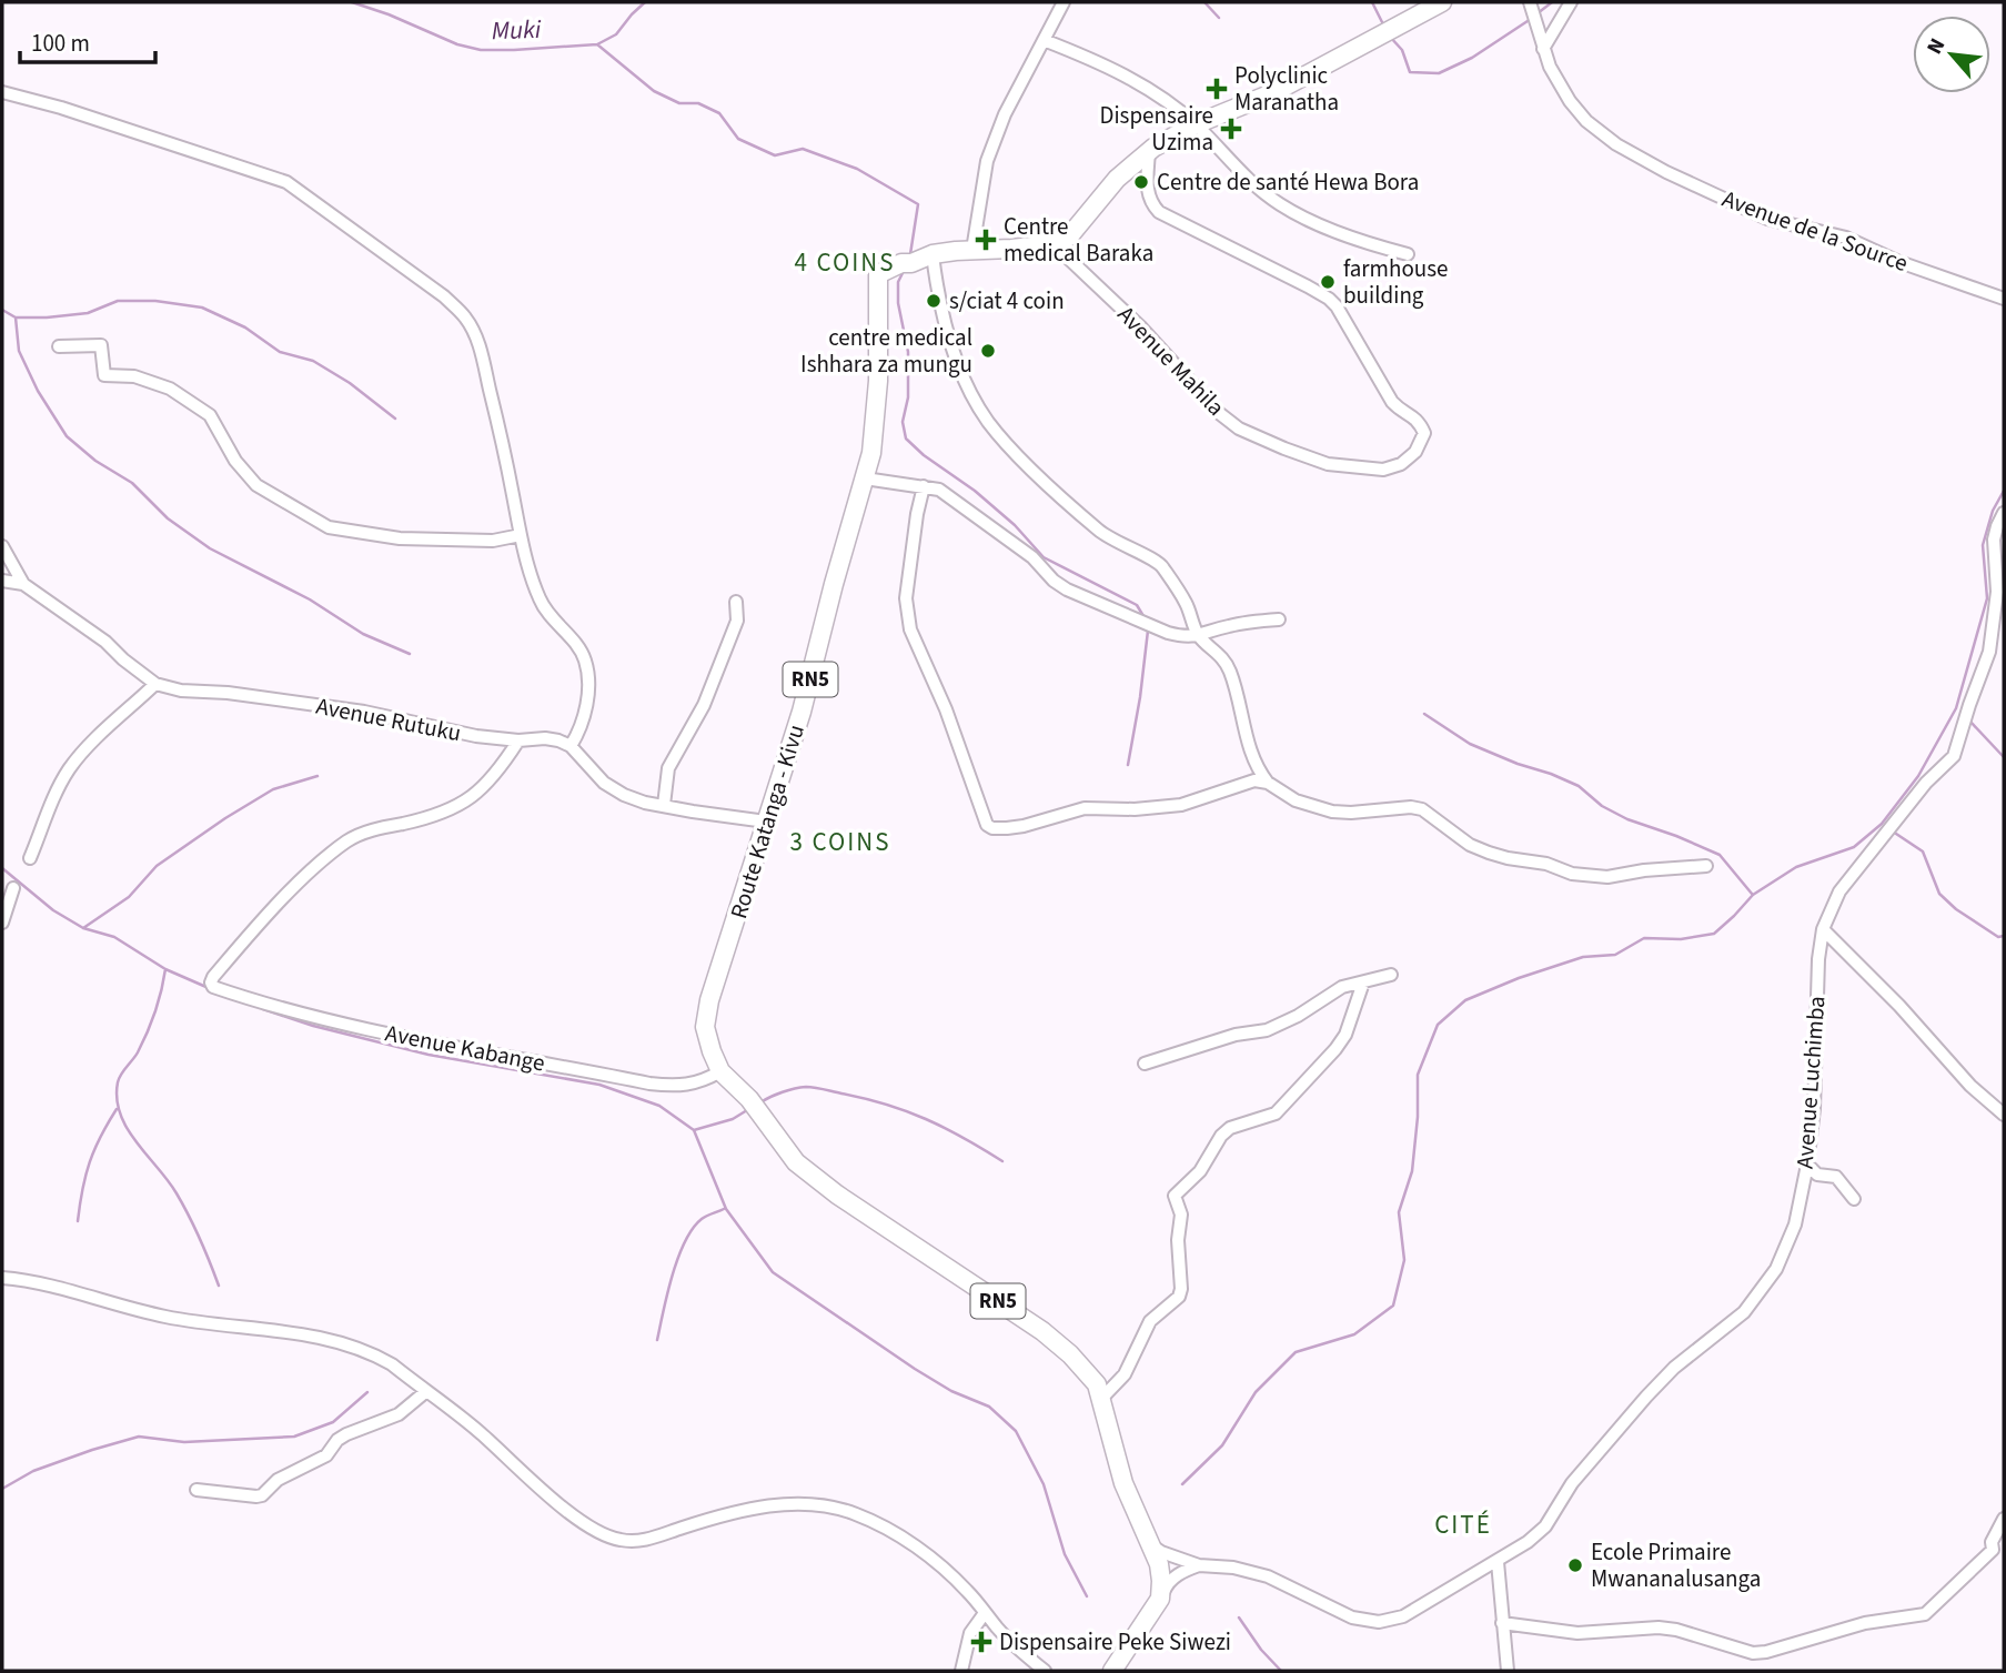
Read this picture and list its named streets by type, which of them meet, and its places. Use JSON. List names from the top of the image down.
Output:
{
  "streets": {
    "highway": ["RN5", "Route Katanga - Kivu"],
    "street": [
      "Avenue de la Source",
      "Avenue Mahila",
      "Avenue Rutuku",
      "Avenue Kabange",
      "Avenue Luchimba"
    ]
  },
  "crossings": [
    ["Avenue Mahila", "Route Katanga - Kivu"],
    ["RN5", "Route Katanga - Kivu"],
    ["RN5", "Avenue Luchimba"],
    ["Avenue Rutuku", "Avenue Kabange"],
    ["Route Katanga - Kivu", "Avenue Kabange"],
    ["Route Katanga - Kivu", "Avenue Luchimba"]
  ],
  "districts": ["4 COINS", "3 COINS", "CITÉ"],
  "water": ["Muki"],
  "places": {
    "health": [
      "Polyclinic Maranatha",
      "Dispensaire Uzima",
      "Centre medical Baraka",
      "Dispensaire Peke Siwezi"
    ],
    "other": [
      "Centre de santé Hewa Bora",
      "farmhouse building",
      "s/ciat 4 coin",
      "centre medical Ishhara za mungu",
      "Ecole Primaire Mwananalusanga"
    ]
  },
  "scale_bar": "100 m",
  "north": "top left"
}
